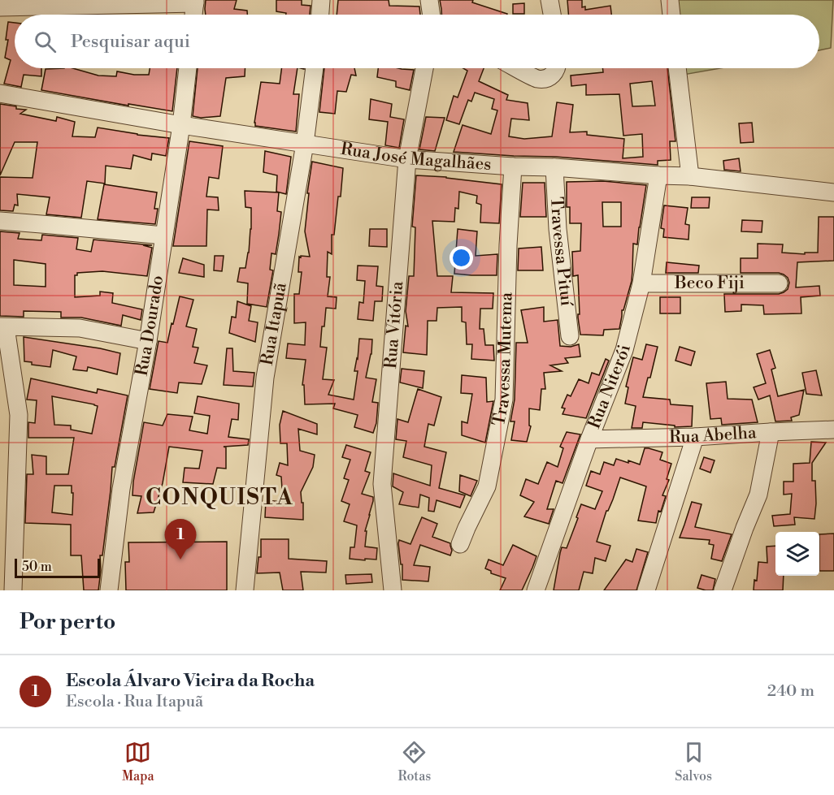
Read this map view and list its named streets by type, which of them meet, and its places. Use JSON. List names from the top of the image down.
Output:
{
  "streets": {
    "street": [
      "Rua José Magalhães",
      "Travessa Pituí",
      "Beco Fiji",
      "Rua Itapuã",
      "Rua Vitória",
      "Rua Dourado",
      "Travessa Mutema",
      "Rua Niterói",
      "Rua Abelha"
    ]
  },
  "crossings": [
    ["Rua José Magalhães", "Travessa Pituí"],
    ["Rua José Magalhães", "Rua Itapuã"],
    ["Rua José Magalhães", "Rua Vitória"],
    ["Rua José Magalhães", "Rua Dourado"],
    ["Rua José Magalhães", "Travessa Mutema"],
    ["Rua José Magalhães", "Rua Niterói"],
    ["Beco Fiji", "Rua Niterói"],
    ["Rua Niterói", "Rua Abelha"]
  ],
  "districts": ["CONQUISTA"],
  "scale_bar": "50 m",
  "page": {
    "search": "Pesquisar aqui",
    "pins": "1",
    "scale": "50 m",
    "heading": "Por perto",
    "list": [
      {
        "mark": "1",
        "name": "Escola Álvaro Vieira da Rocha",
        "note": "Escola · Rua Itapuã",
        "value": "240 m"
      }
    ],
    "nav": ["Mapa", "Rotas", "Salvos"]
  }
}
